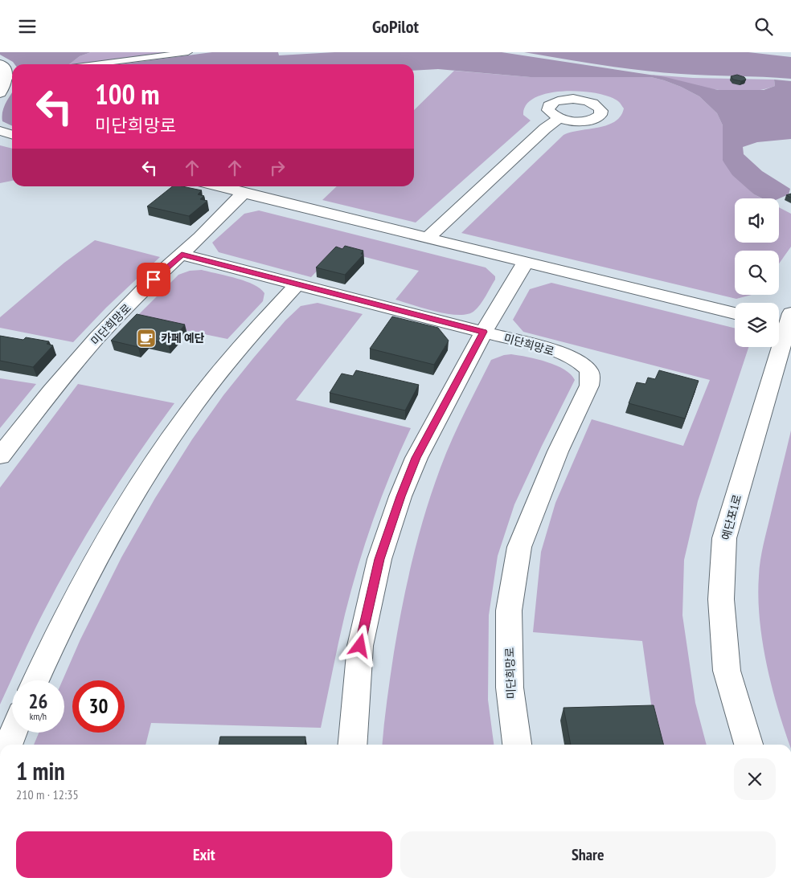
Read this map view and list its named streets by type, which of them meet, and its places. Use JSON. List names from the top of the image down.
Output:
{
  "streets": {
    "street": ["미단희망로", "예단포1로"]
  },
  "places": {
    "cafe": ["카페 예단"]
  },
  "page": {
    "header": "GoPilot",
    "turn": ["100 m", "미단희망로"],
    "speed": "26 km/h",
    "limit": "30",
    "heading": ["1 min", "210 m · 12:35"],
    "buttons": ["Exit", "Share"]
  }
}
